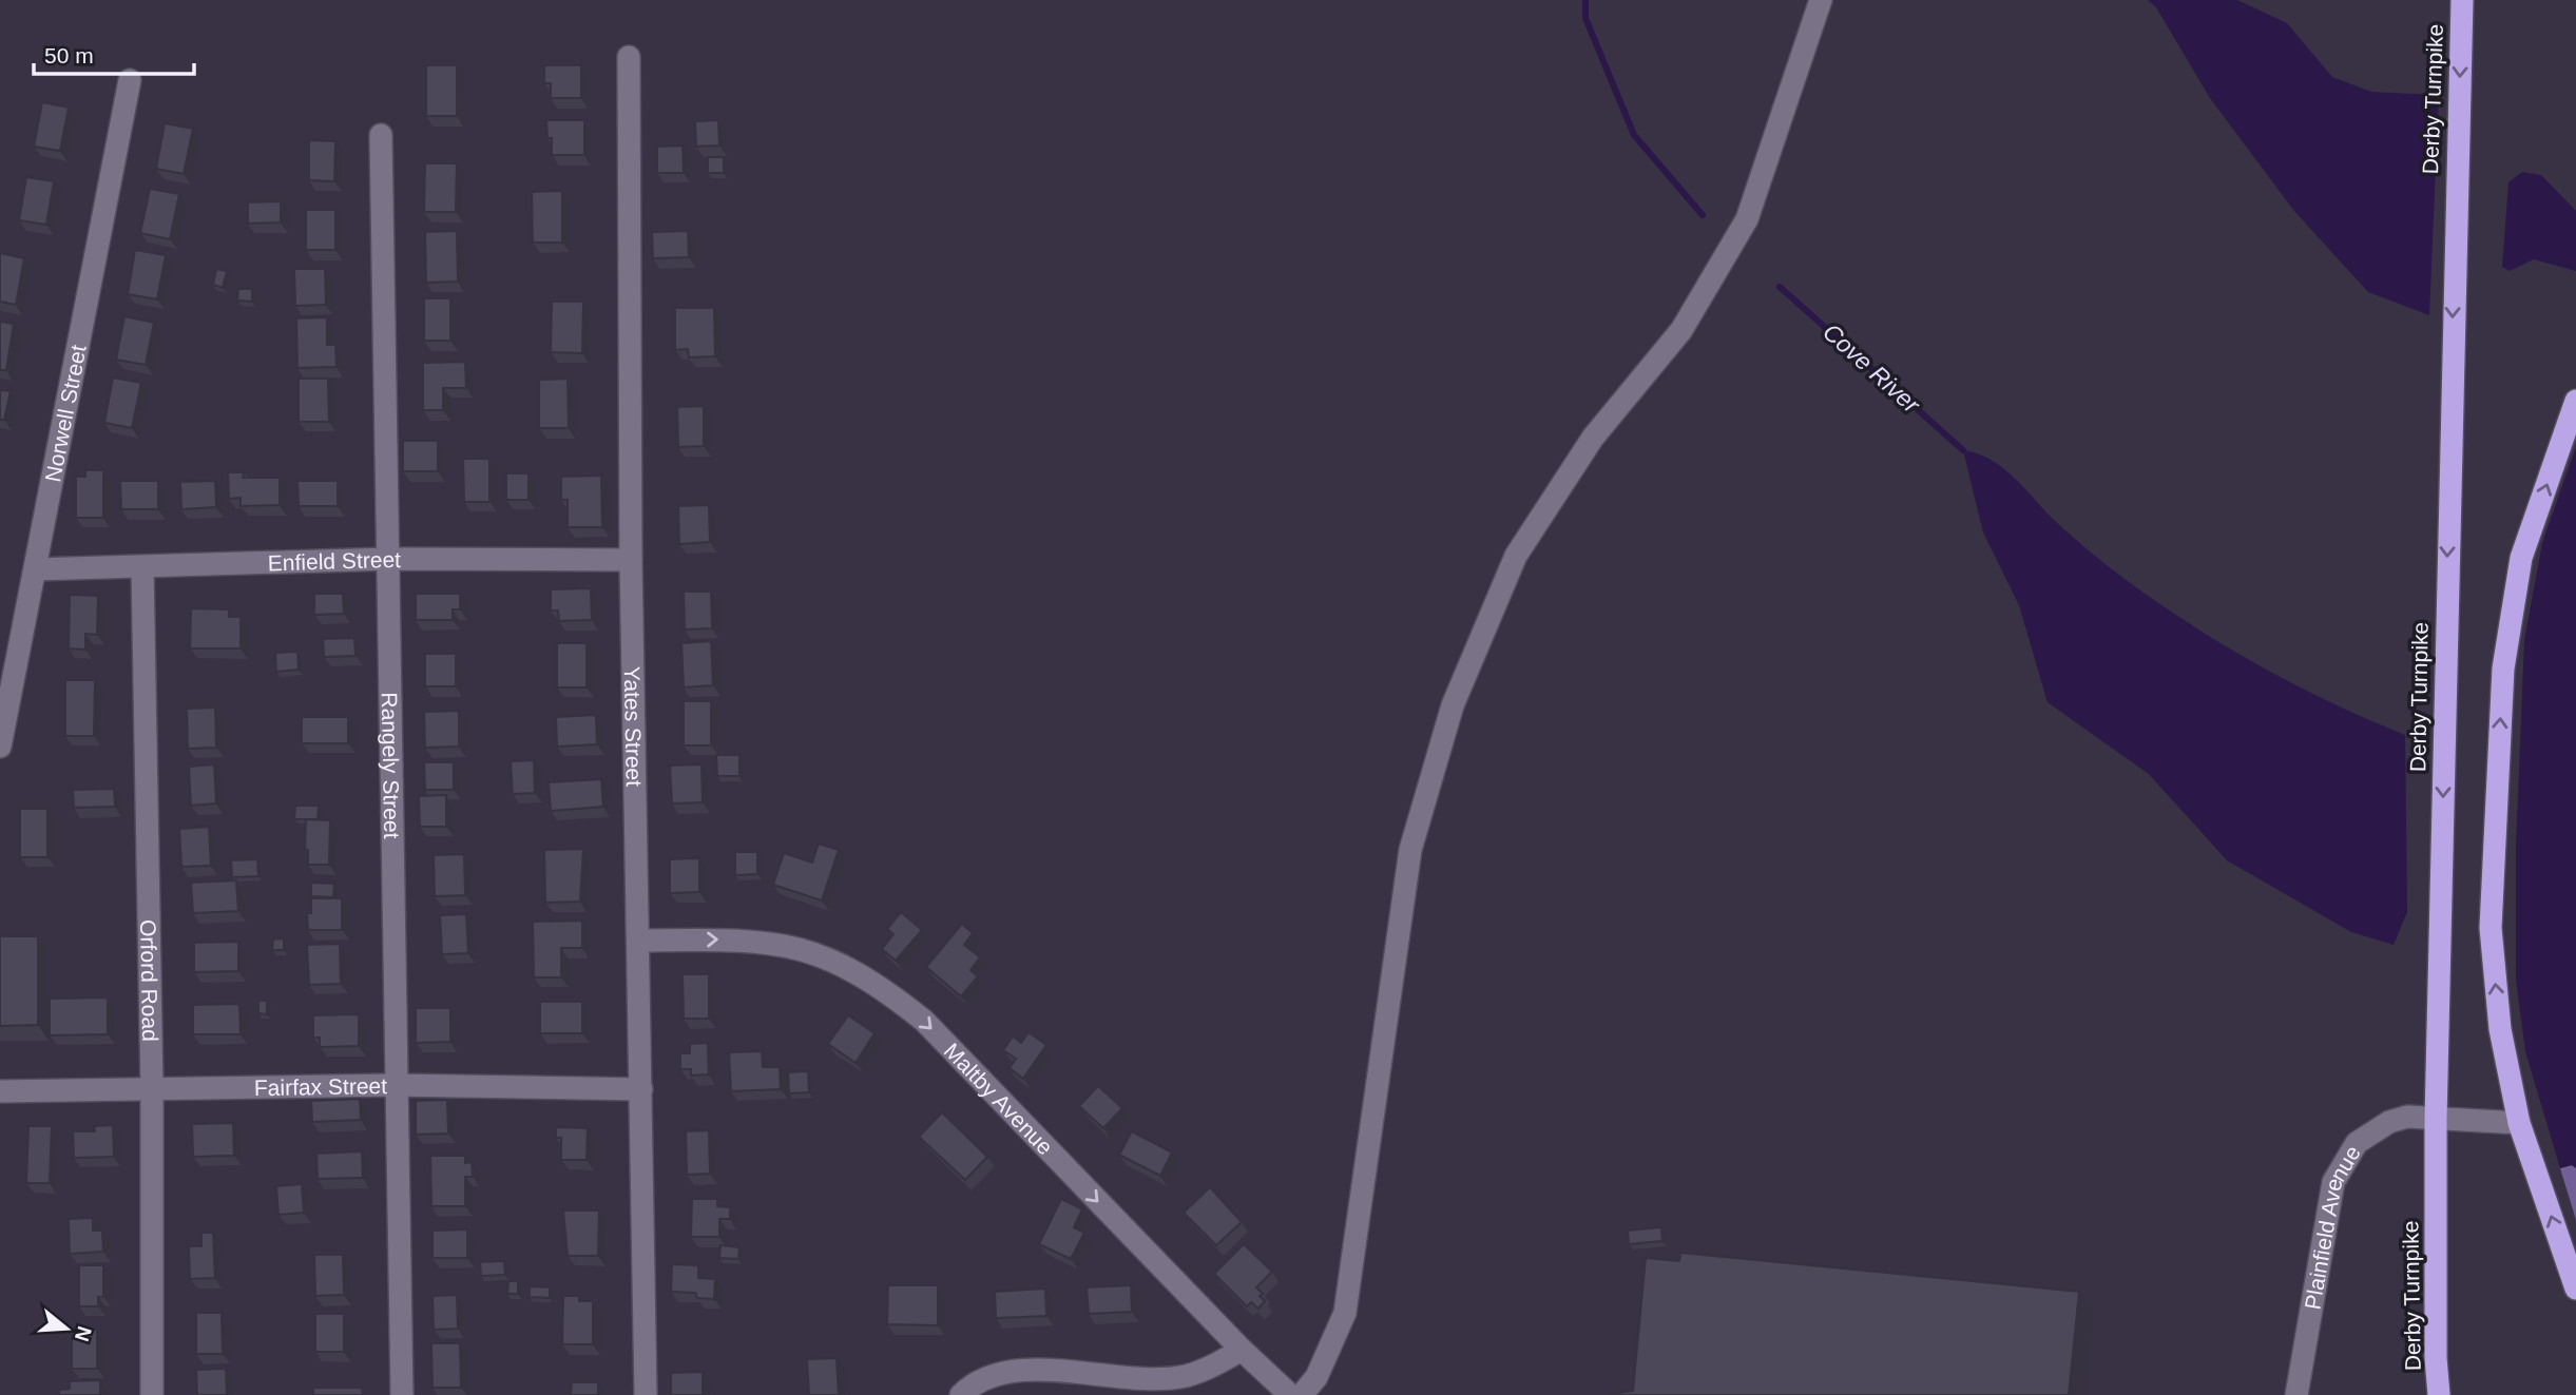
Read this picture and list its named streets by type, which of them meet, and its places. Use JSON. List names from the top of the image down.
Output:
{
  "streets": {
    "highway": ["Derby Turnpike"],
    "street": [
      "Norwell Street",
      "Enfield Street",
      "Yates Street",
      "Rangely Street",
      "Orford Road",
      "Fairfax Street",
      "Maltby Avenue",
      "Plainfield Avenue"
    ]
  },
  "crossings": [
    ["Derby Turnpike", "Plainfield Avenue"],
    ["Norwell Street", "Enfield Street"],
    ["Enfield Street", "Yates Street"],
    ["Enfield Street", "Rangely Street"],
    ["Enfield Street", "Orford Road"],
    ["Yates Street", "Fairfax Street"],
    ["Yates Street", "Maltby Avenue"],
    ["Rangely Street", "Fairfax Street"],
    ["Orford Road", "Fairfax Street"]
  ],
  "one_way": ["Maltby Avenue"],
  "water": ["Cove River"],
  "scale_bar": "50 m",
  "north": "right"
}
